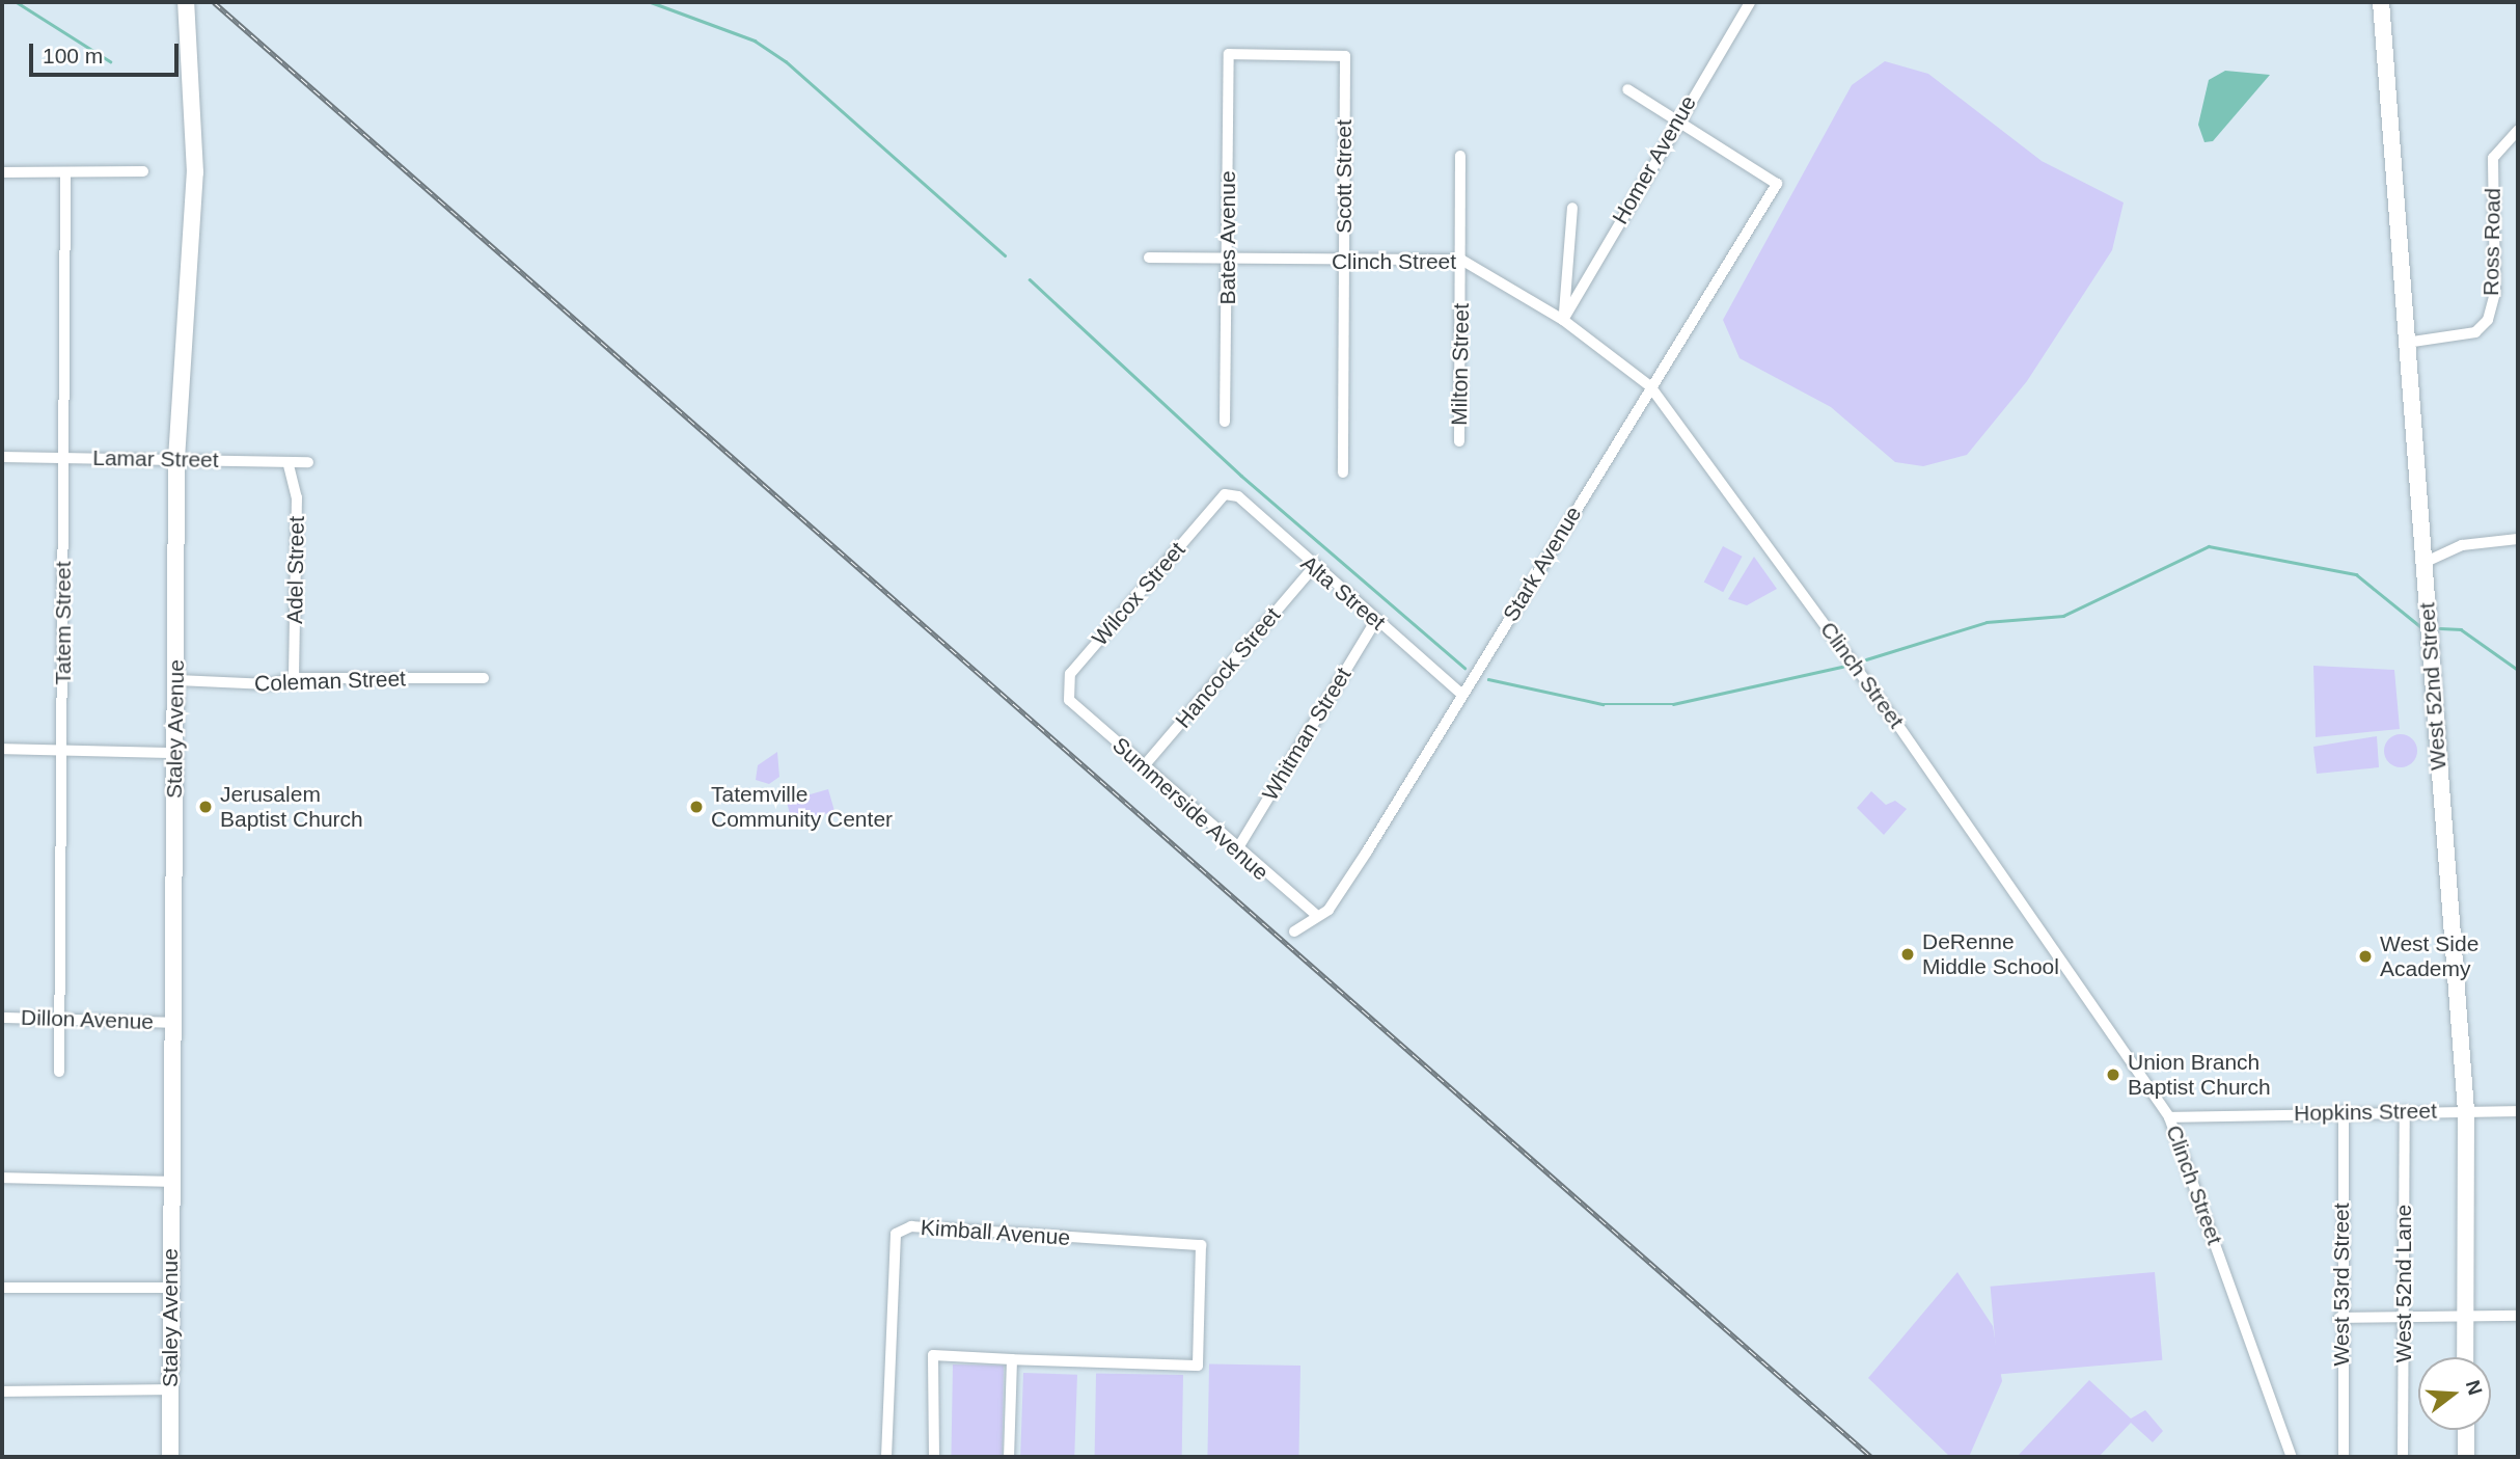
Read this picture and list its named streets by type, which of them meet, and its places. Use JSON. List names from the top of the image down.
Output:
{
  "streets": {
    "street": [
      "Homer Avenue",
      "Scott Street",
      "Bates Avenue",
      "Ross Road",
      "Clinch Street",
      "Milton Street",
      "Lamar Street",
      "Stark Avenue",
      "Adel Street",
      "Alta Street",
      "Wilcox Street",
      "Tatem Street",
      "Hancock Street",
      "Coleman Street",
      "West 52nd Street",
      "Staley Avenue",
      "Whitman Street",
      "Summerside Avenue",
      "Dillon Avenue",
      "Hopkins Street",
      "Kimball Avenue",
      "West 52nd Lane",
      "West 53rd Street"
    ]
  },
  "crossings": [
    ["Homer Avenue", "Clinch Street"],
    ["Homer Avenue", "Stark Avenue"],
    ["Scott Street", "Bates Avenue"],
    ["Scott Street", "Clinch Street"],
    ["Bates Avenue", "Clinch Street"],
    ["Ross Road", "West 52nd Street"],
    ["Clinch Street", "Milton Street"],
    ["Clinch Street", "Stark Avenue"],
    ["Clinch Street", "Hopkins Street"],
    ["Lamar Street", "Adel Street"],
    ["Lamar Street", "Tatem Street"],
    ["Lamar Street", "Staley Avenue"],
    ["Stark Avenue", "Alta Street"],
    ["Stark Avenue", "Summerside Avenue"],
    ["Adel Street", "Coleman Street"],
    ["Alta Street", "Wilcox Street"],
    ["Alta Street", "Hancock Street"],
    ["Alta Street", "Whitman Street"],
    ["Wilcox Street", "Summerside Avenue"],
    ["Tatem Street", "Dillon Avenue"],
    ["Hancock Street", "Summerside Avenue"],
    ["Coleman Street", "Staley Avenue"],
    ["West 52nd Street", "Hopkins Street"],
    ["Staley Avenue", "Dillon Avenue"],
    ["Whitman Street", "Summerside Avenue"],
    ["Hopkins Street", "West 52nd Lane"],
    ["Hopkins Street", "West 53rd Street"]
  ],
  "places": [
    "Jerusalem Baptist Church",
    "Tatemville Community Center",
    "DeRenne Middle School",
    "West Side Academy",
    "Union Branch Baptist Church"
  ],
  "scale_bar": "100 m",
  "north": "right"
}
